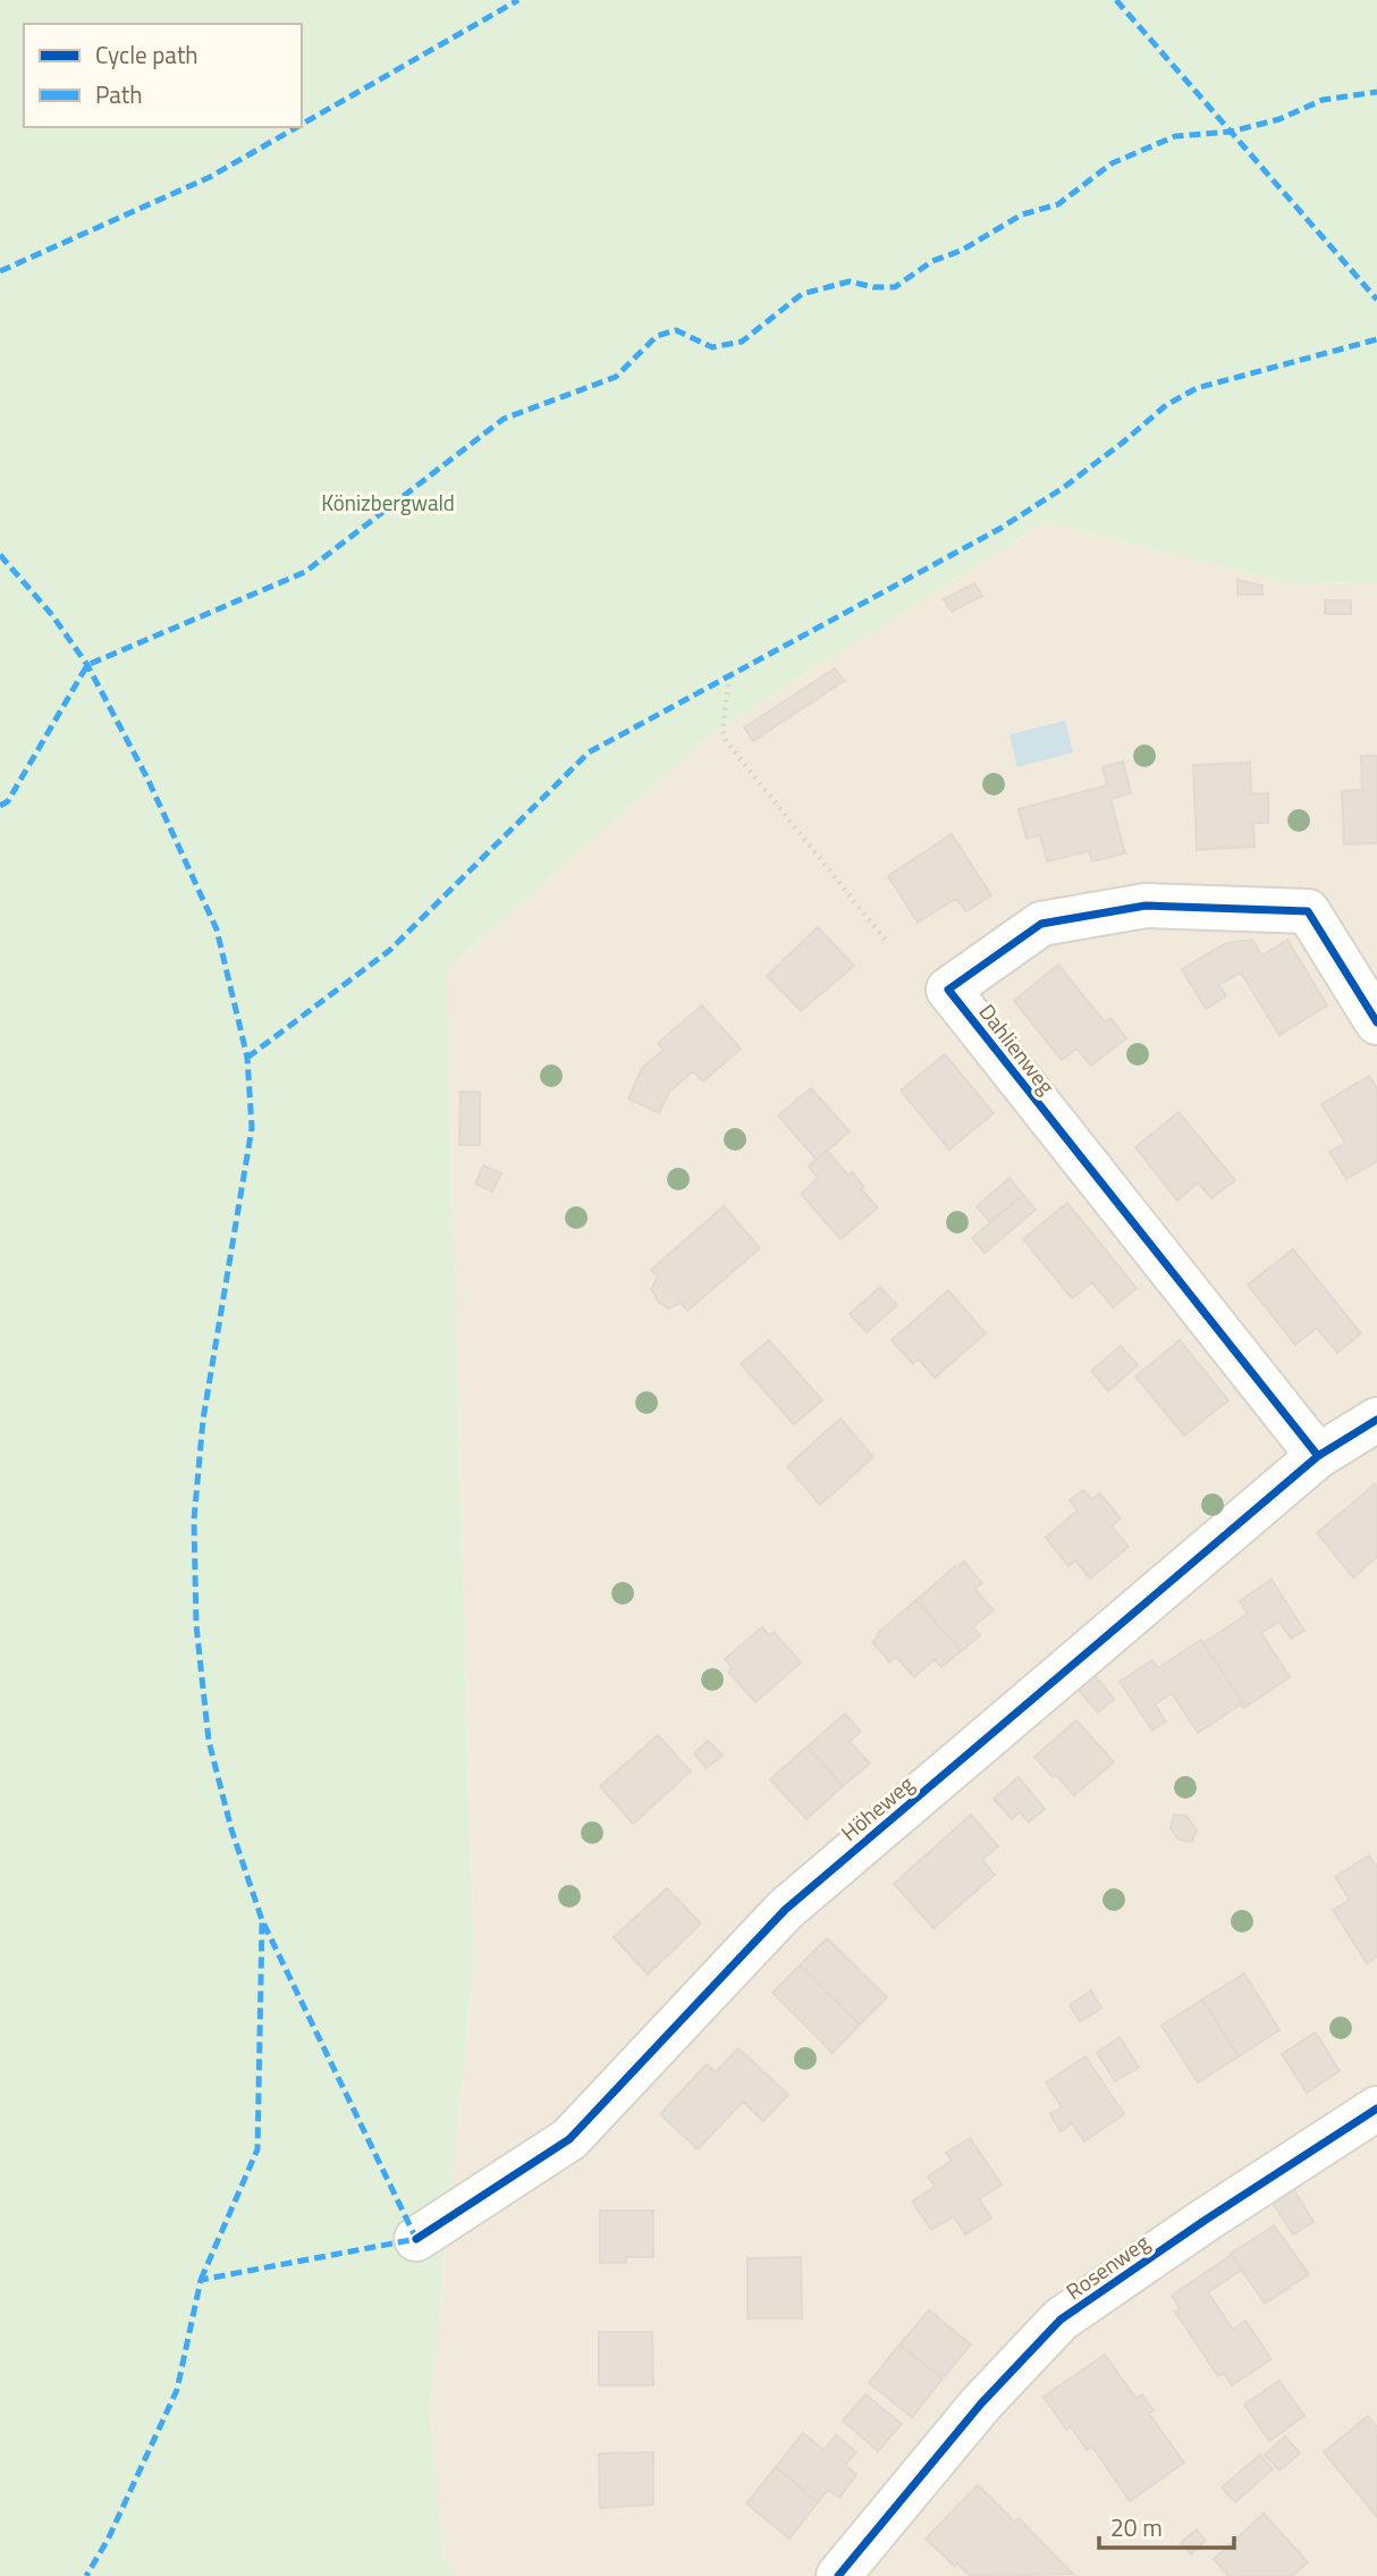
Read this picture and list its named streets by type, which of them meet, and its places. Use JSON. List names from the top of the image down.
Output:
{
  "streets": {
    "street": ["Dahlienweg", "Höheweg", "Rosenweg"]
  },
  "crossings": [
    ["Dahlienweg", "Höheweg"]
  ],
  "parks": ["Könizbergwald"],
  "legend": ["Cycle path", "Path"],
  "scale_bar": "20 m"
}
